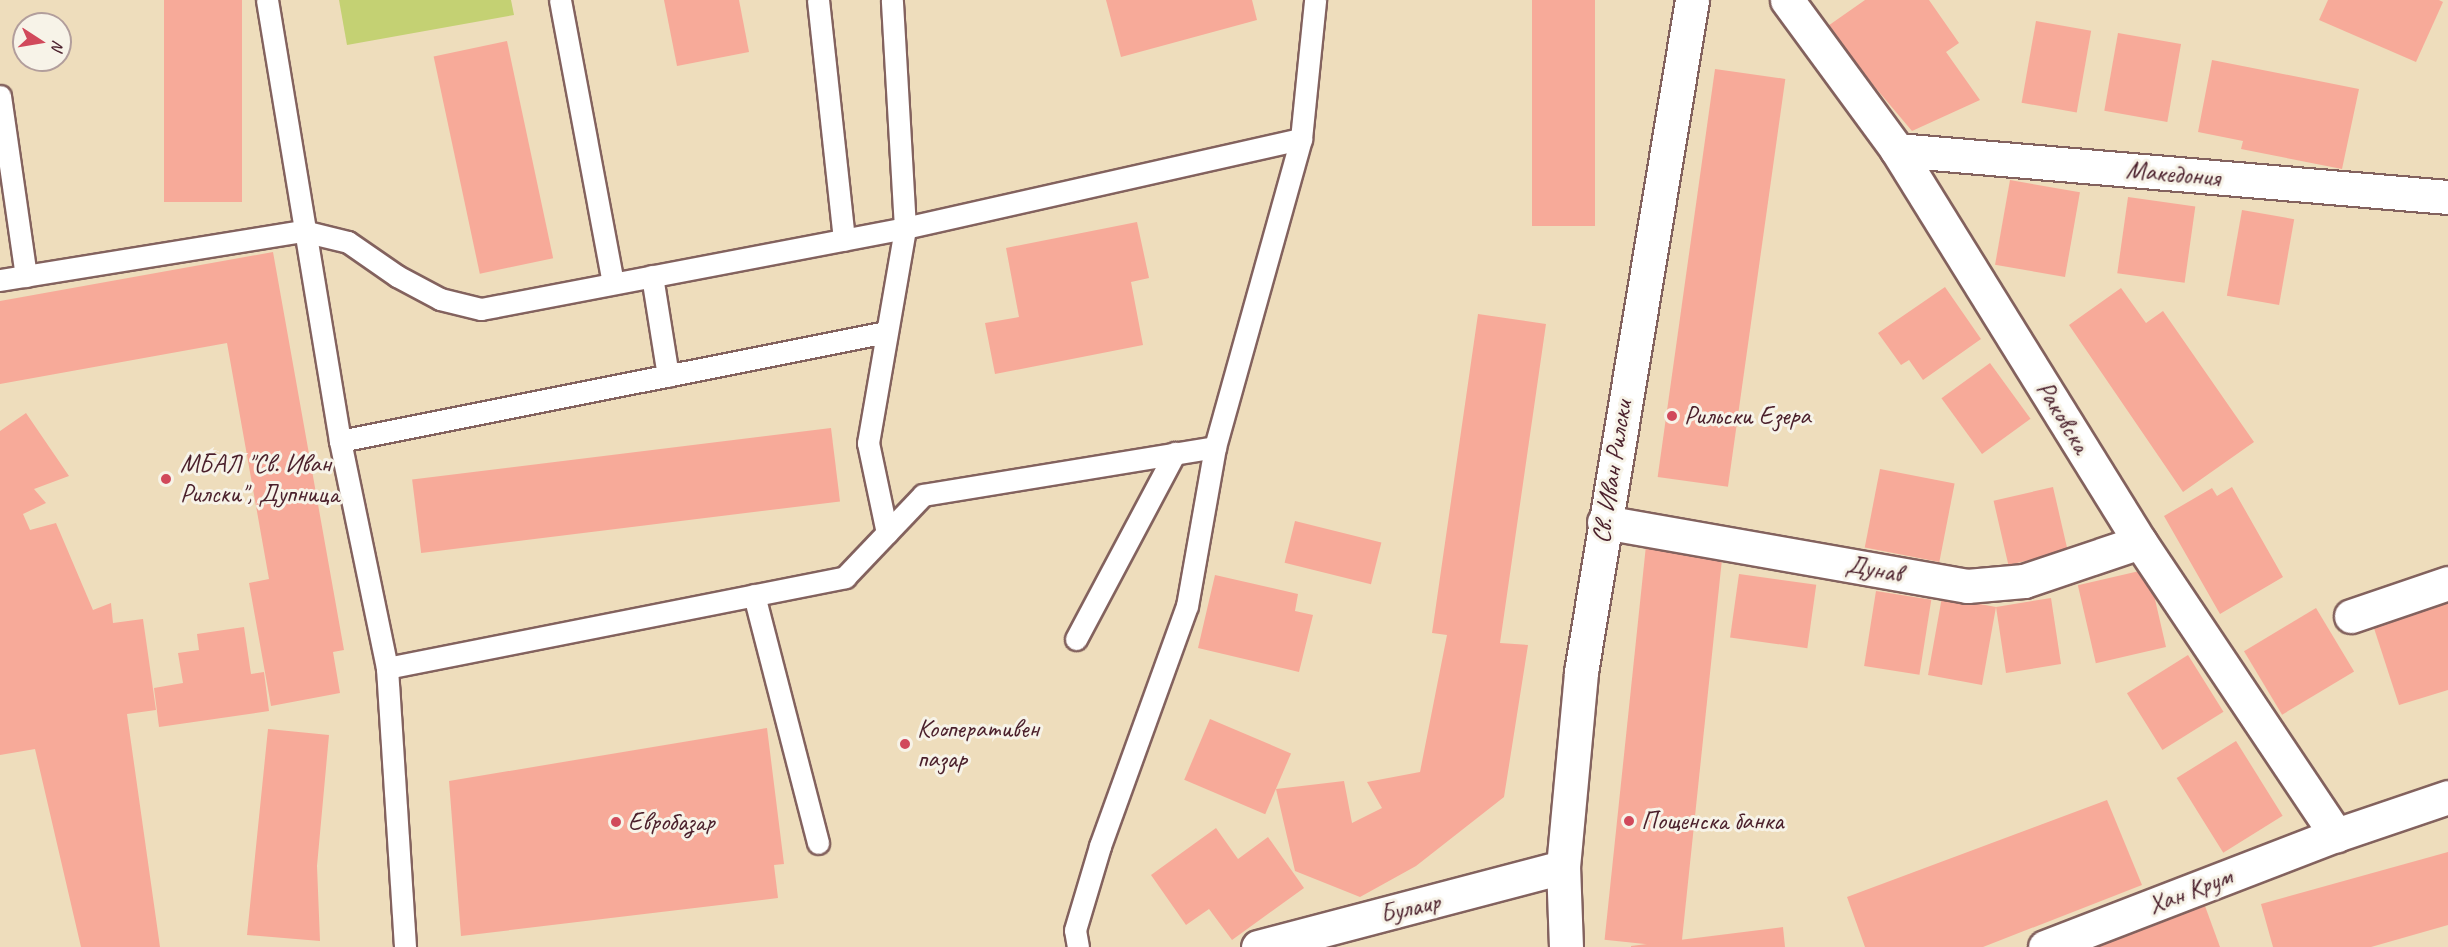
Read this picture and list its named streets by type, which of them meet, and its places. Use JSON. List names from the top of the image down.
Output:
{
  "streets": {
    "street": [
      "Македония",
      "Раковска",
      "Св. Иван Рилски",
      "Дунав",
      "Хан Крум",
      "Булаир"
    ]
  },
  "crossings": [
    ["Македония", "Раковска"],
    ["Раковска", "Дунав"],
    ["Раковска", "Хан Крум"],
    ["Св. Иван Рилски", "Дунав"],
    ["Св. Иван Рилски", "Булаир"]
  ],
  "places": [
    "Рильски Езера",
    "МБАЛ \"Св. Иван Рилски\", Дупница",
    "Кооперативен пазар",
    "Пощенска банка",
    "Евробазар"
  ],
  "north": "right"
}
